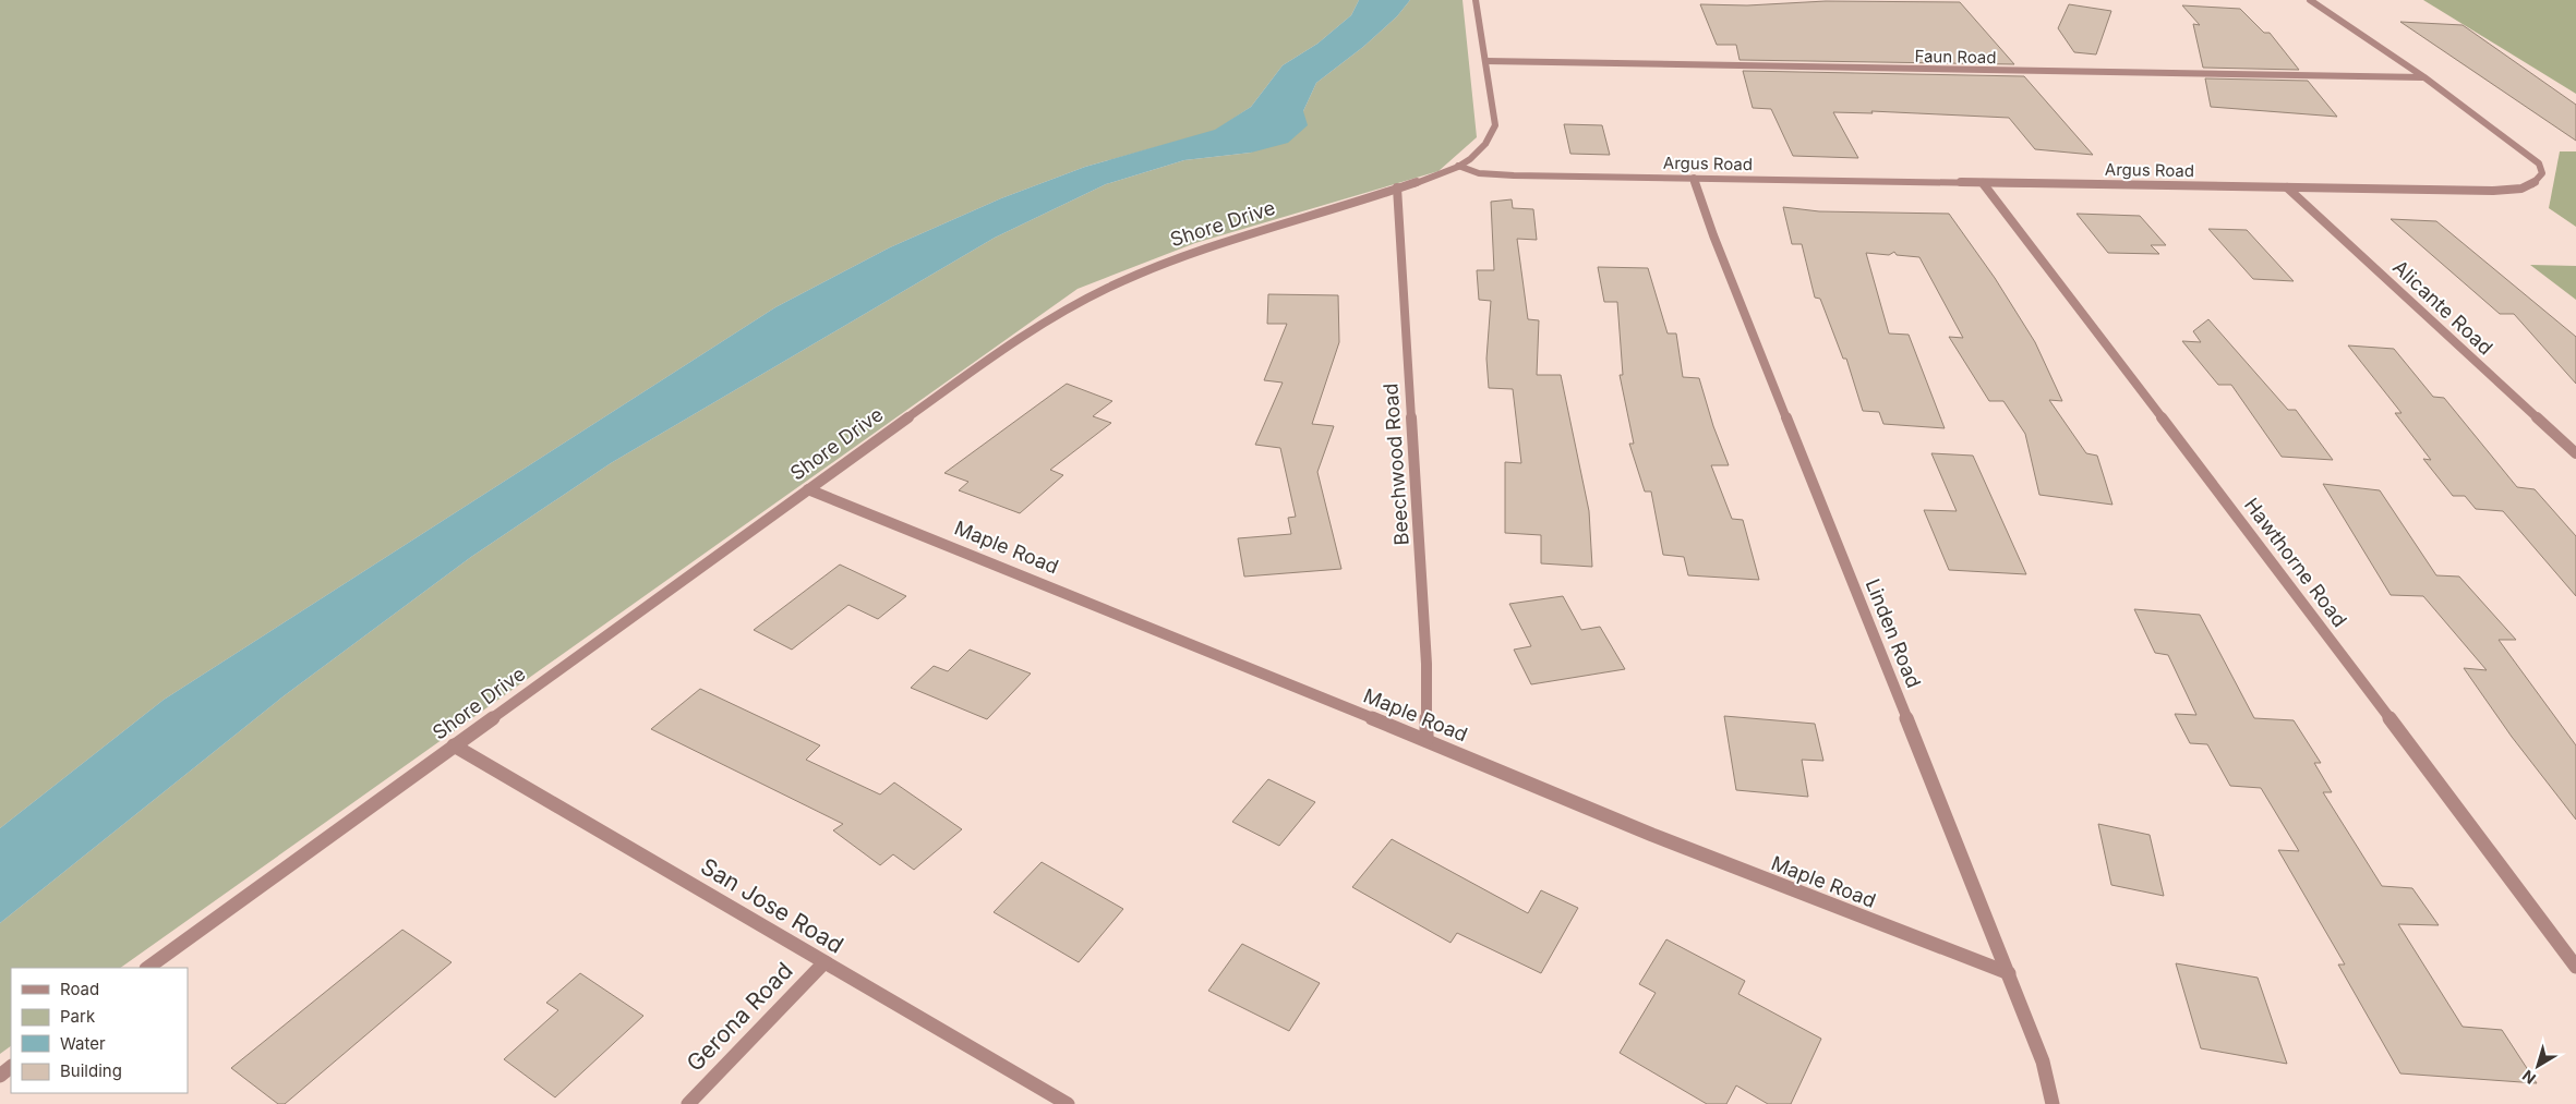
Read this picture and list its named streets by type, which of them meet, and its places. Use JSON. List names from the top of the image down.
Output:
{
  "streets": {
    "street": [
      "Faun Road",
      "Argus Road",
      "Shore Drive",
      "Alicante Road",
      "Beechwood Road",
      "Maple Road",
      "Hawthorne Road",
      "Linden Road",
      "San Jose Road",
      "Gerona Road"
    ]
  },
  "crossings": [
    ["Faun Road", "Argus Road"],
    ["Faun Road", "Shore Drive"],
    ["Argus Road", "Shore Drive"],
    ["Argus Road", "Alicante Road"],
    ["Argus Road", "Hawthorne Road"],
    ["Argus Road", "Linden Road"],
    ["Shore Drive", "Beechwood Road"],
    ["Shore Drive", "Maple Road"],
    ["Shore Drive", "San Jose Road"],
    ["Beechwood Road", "Maple Road"],
    ["Maple Road", "Linden Road"],
    ["San Jose Road", "Gerona Road"]
  ],
  "legend": [
    "Road",
    "Park",
    "Water",
    "Building"
  ],
  "north": "bottom left"
}
